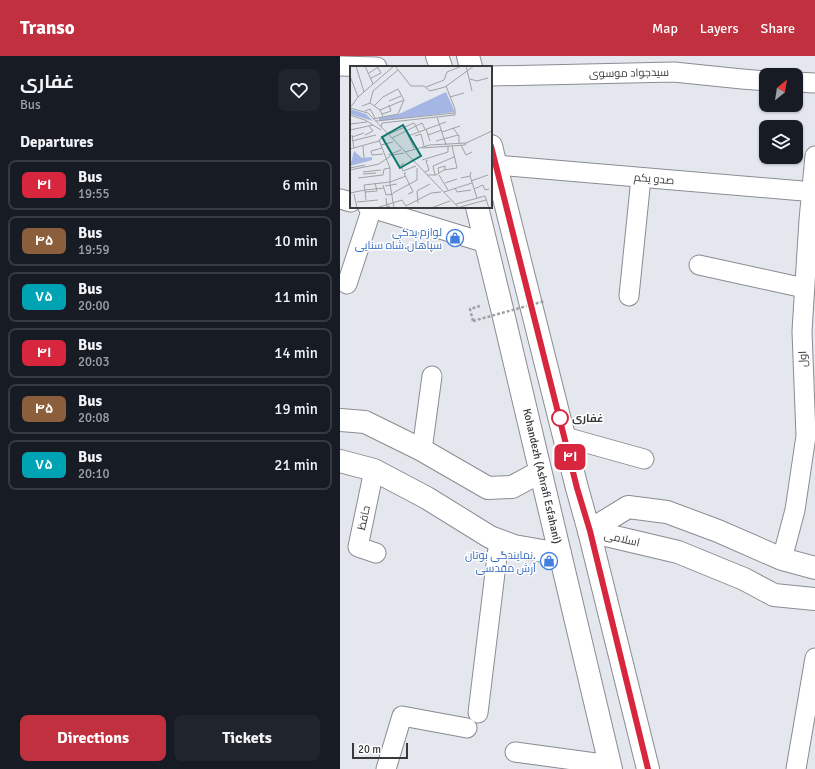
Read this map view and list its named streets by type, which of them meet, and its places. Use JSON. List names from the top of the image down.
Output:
{
  "streets": {
    "main road": ["Kohandezh (Ashrafi Esfahani)", "اسلامی"],
    "street": [
      "سیدجواد موسوی",
      "صدو یکم",
      "اول",
      "حافظ"
    ]
  },
  "crossings": [
    ["صدو یکم", "اول"],
    ["اول", "اسلامی"]
  ],
  "places": {
    "shop": ["لوازم یدکی سپاهان.شاه سنایی", "نمایندگی بوتان. آرش مقدسی"],
    "other": ["غفاری"]
  },
  "lines": ["bus line ۴۱"],
  "scale_bar": "20 m",
  "north": "top right",
  "page": {
    "header": "Transo",
    "nav": ["Map", "Layers", "Share"],
    "heading": [
      ["غفاری", "Bus"],
      "Departures"
    ],
    "on_map": "۴۱",
    "list": [
      {
        "mark": "۴۱",
        "name": "Bus",
        "note": "19:55",
        "value": "6 min"
      },
      {
        "mark": "۴۵",
        "name": "Bus",
        "note": "19:59",
        "value": "10 min"
      },
      {
        "mark": "۷۵",
        "name": "Bus",
        "note": "20:00",
        "value": "11 min"
      },
      {
        "mark": "۴۱",
        "name": "Bus",
        "note": "20:03",
        "value": "14 min"
      },
      {
        "mark": "۴۵",
        "name": "Bus",
        "note": "20:08",
        "value": "19 min"
      },
      {
        "mark": "۷۵",
        "name": "Bus",
        "note": "20:10",
        "value": "21 min"
      }
    ],
    "buttons": ["Directions", "Tickets"],
    "scale": "20 m"
  }
}
